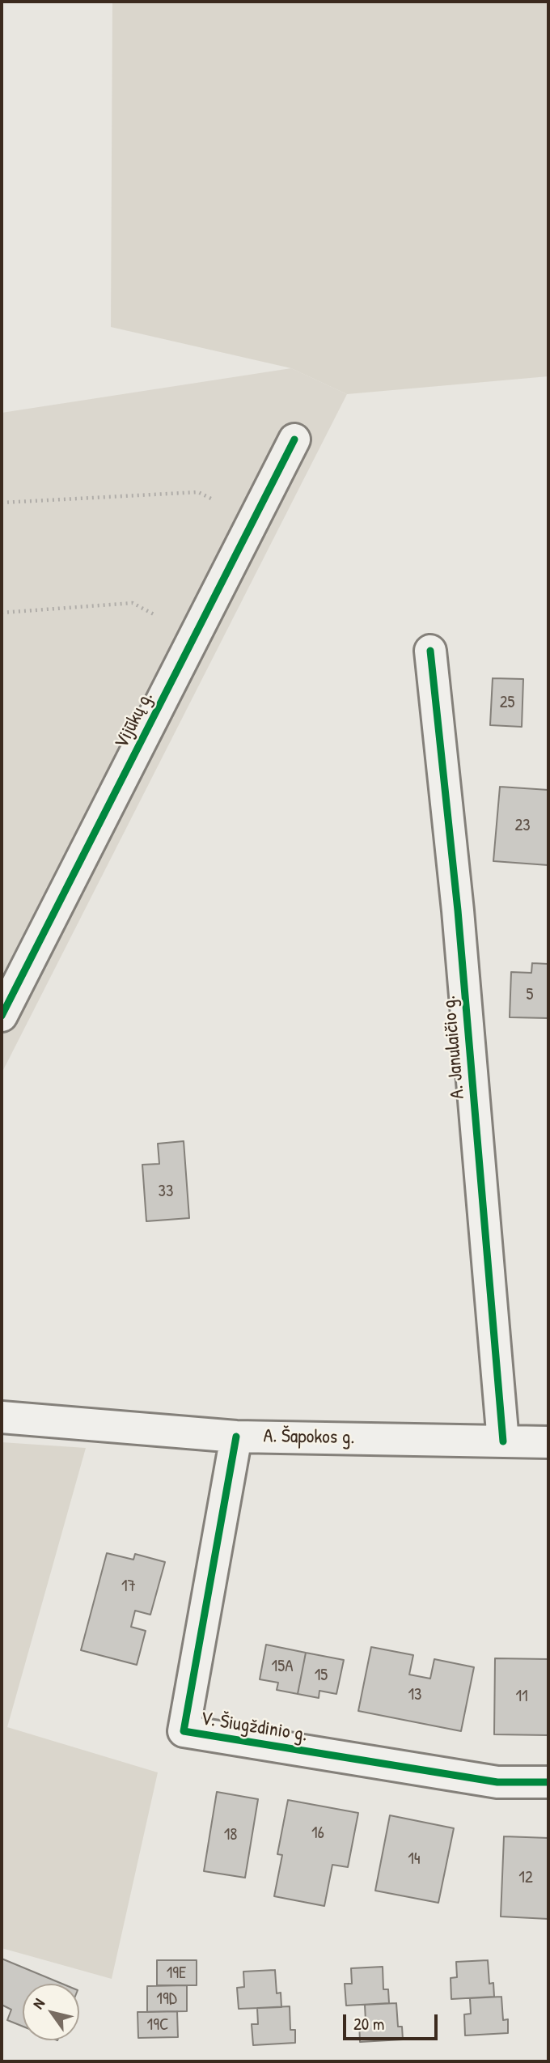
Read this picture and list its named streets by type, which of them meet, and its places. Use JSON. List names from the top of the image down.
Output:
{
  "streets": {
    "street": [
      "Vijūkų g.",
      "A. Janulaičio g.",
      "A. Šapokos g.",
      "V. Šiugždinio g."
    ]
  },
  "crossings": [
    ["A. Janulaičio g.", "A. Šapokos g."],
    ["A. Šapokos g.", "V. Šiugždinio g."]
  ],
  "house_numbers": [
    "25",
    "23",
    "5",
    "33",
    "17",
    "15A",
    "15",
    "13",
    "11",
    "16",
    "18",
    "14",
    "12",
    "19E",
    "19D",
    "19C"
  ],
  "scale_bar": "20 m",
  "north": "top left"
}
